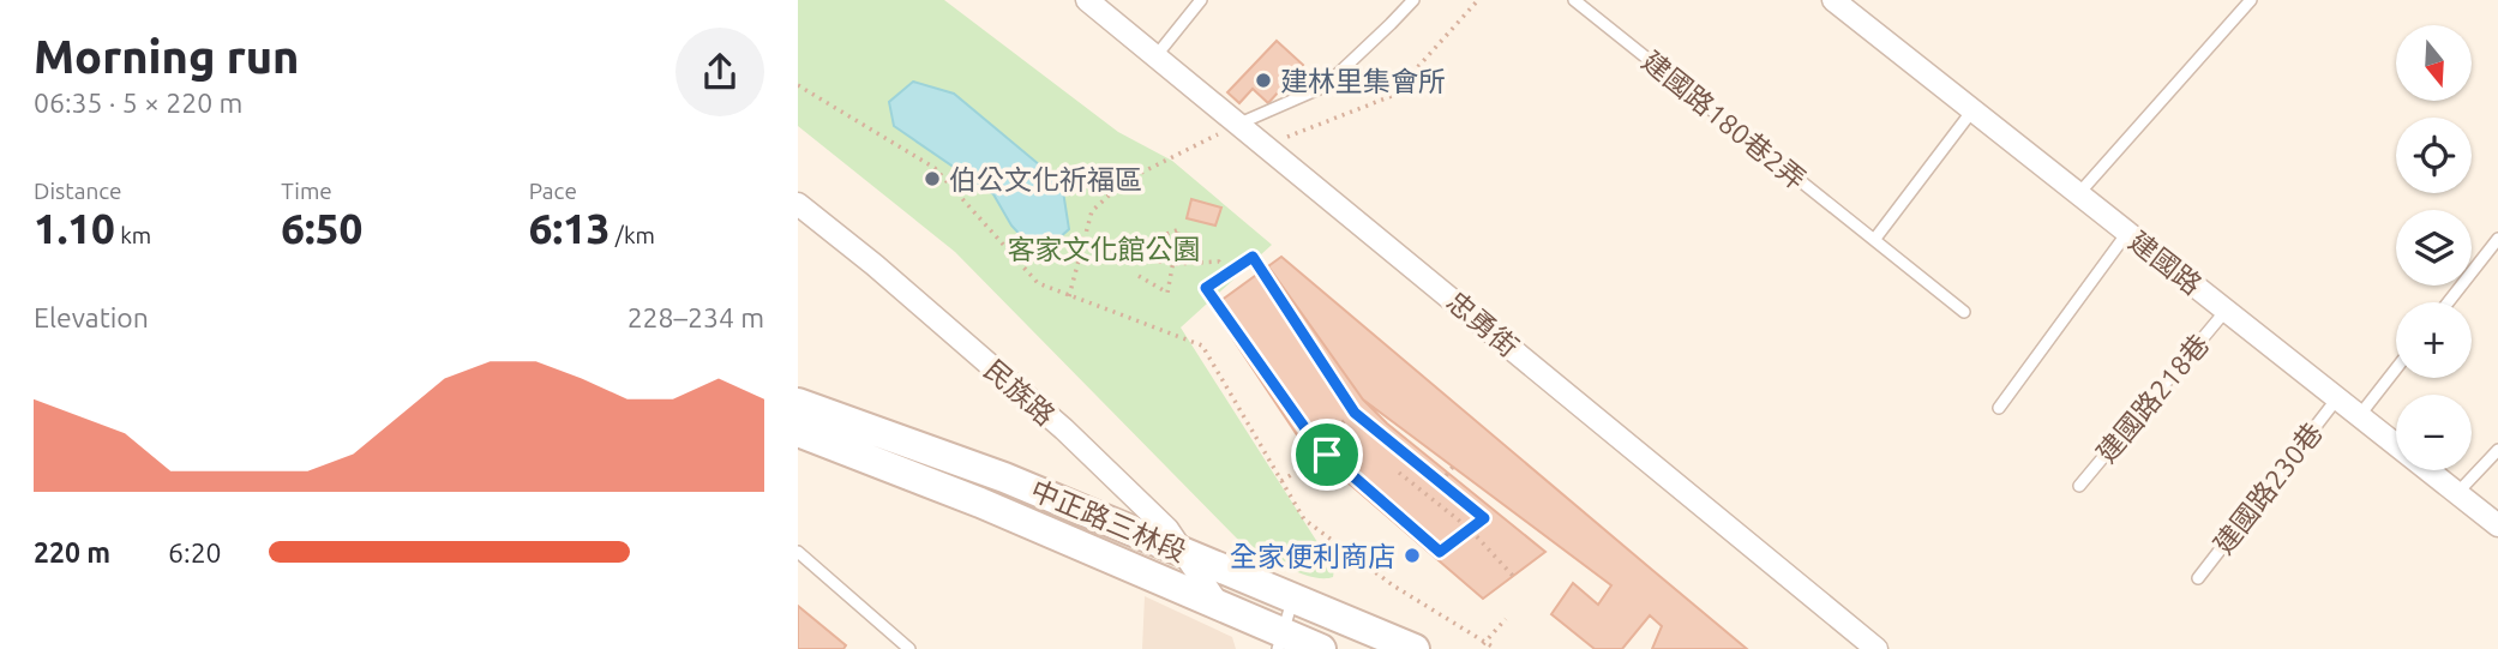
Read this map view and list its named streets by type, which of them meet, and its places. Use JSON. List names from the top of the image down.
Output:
{
  "streets": {
    "main road": ["中正路三林段"],
    "street": ["建國路", "忠勇街", "民族路"],
    "lane": ["建國路180巷2弄", "建國路218巷", "建國路230巷"]
  },
  "crossings": [
    ["建國路", "建國路218巷"],
    ["建國路", "建國路230巷"],
    ["民族路", "中正路三林段"]
  ],
  "parks": ["客家文化館公園"],
  "places": ["建林里集會所", "伯公文化祈福區", "全家便利商店"],
  "north": "bottom",
  "page": {
    "heading": ["Morning run", "06:35 · 5 × 220 m"],
    "map_buttons": ["+", "−"],
    "stats": [
      ["Distance", "1.10 km"],
      ["Time", "6:50"],
      ["Pace", "6:13 /km"]
    ],
    "chart": ["Elevation", "228–234 m"],
    "list": [
      {
        "name": "220 m",
        "note": "6:20"
      }
    ]
  }
}
